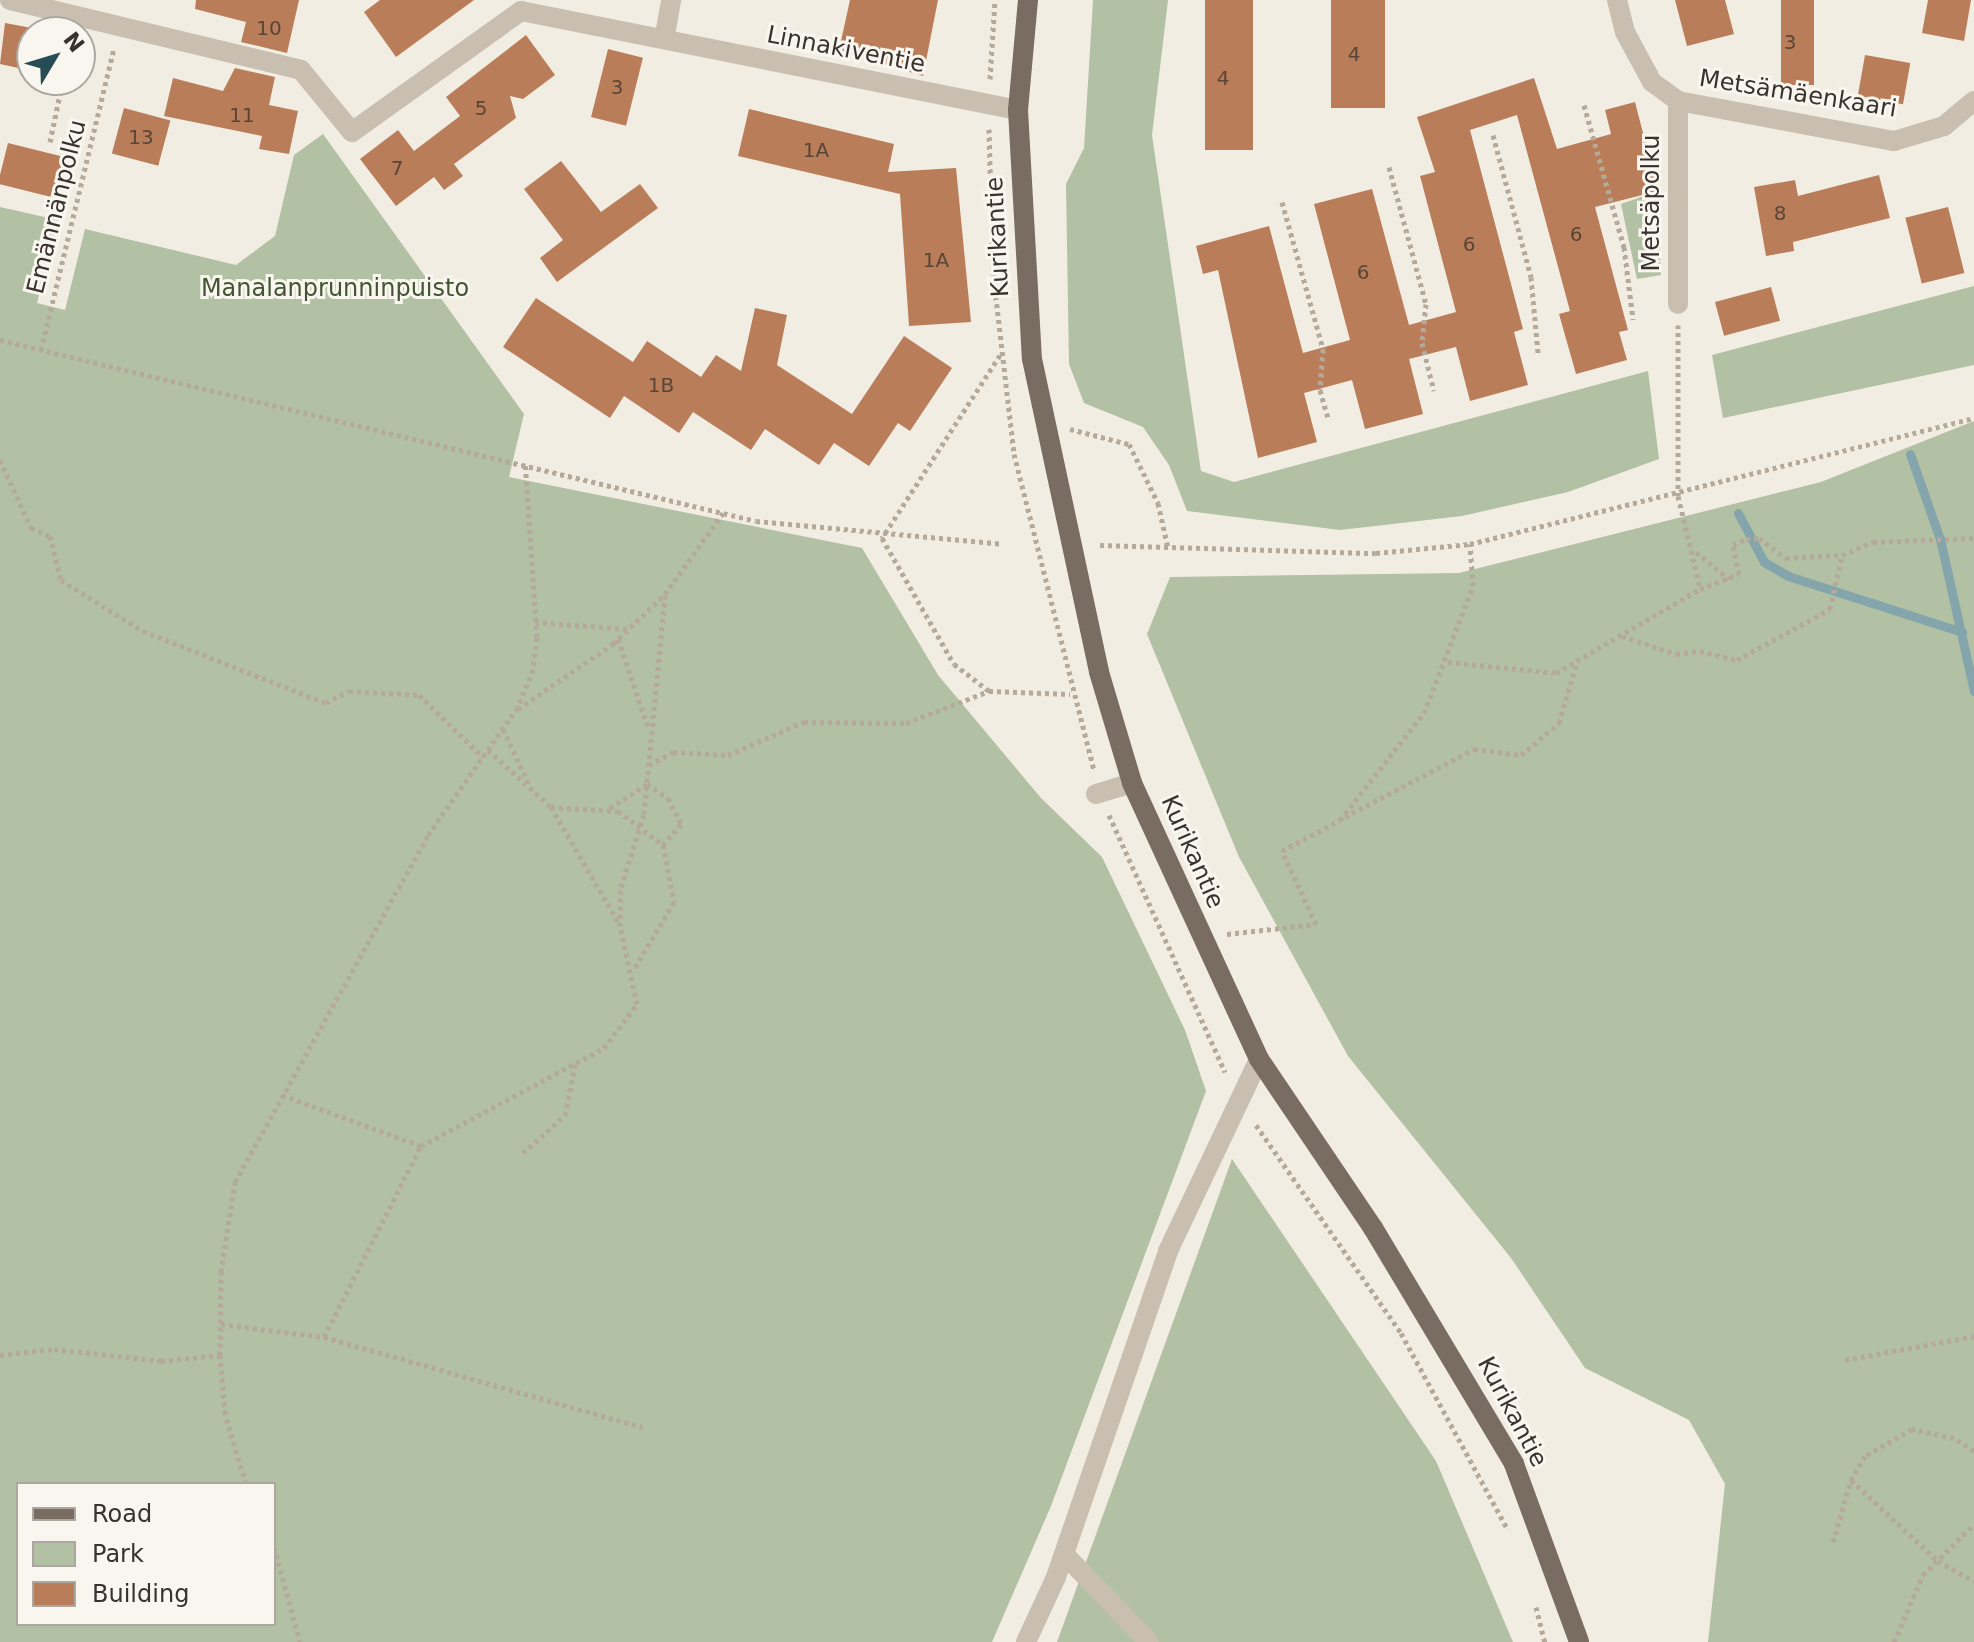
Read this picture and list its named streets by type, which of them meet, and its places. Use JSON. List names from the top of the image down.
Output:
{
  "streets": {
    "main road": ["Kurikantie"],
    "street": ["Linnakiventie", "Metsämäenkaari", "Metsäpolku"],
    "path": ["Emännänpolku"]
  },
  "crossings": [
    ["Linnakiventie", "Emännänpolku"],
    ["Linnakiventie", "Kurikantie"],
    ["Metsämäenkaari", "Metsäpolku"]
  ],
  "parks": ["Manalanprunninpuisto"],
  "house_numbers": [
    "10",
    "3",
    "4",
    "4",
    "3",
    "5",
    "11",
    "13",
    "1A",
    "7",
    "8",
    "6",
    "6",
    "1A",
    "6",
    "1B"
  ],
  "legend": ["Road", "Park", "Building"],
  "north": "top right"
}
